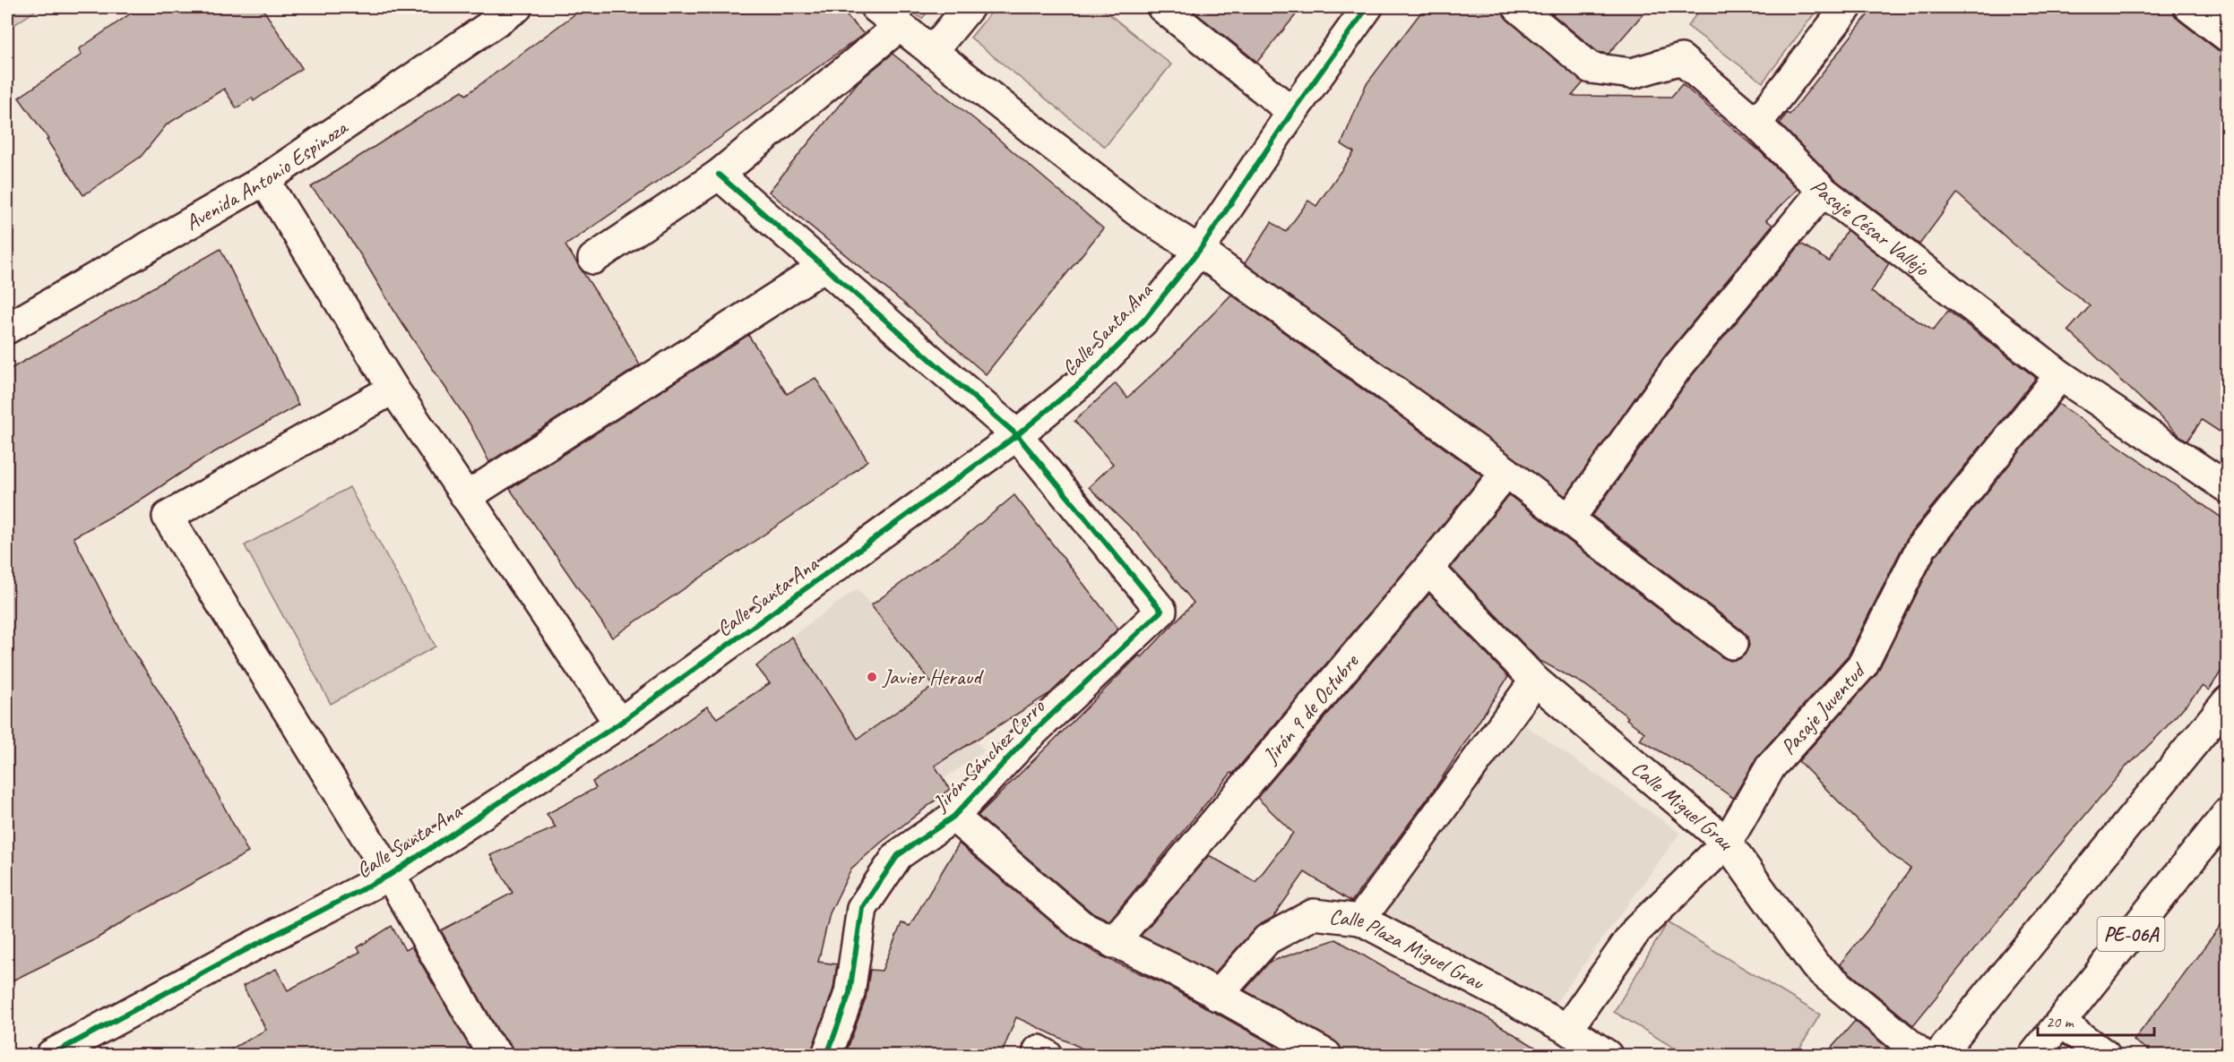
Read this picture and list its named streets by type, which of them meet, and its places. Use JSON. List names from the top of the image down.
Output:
{
  "streets": {
    "main road": [
      "Avenida Antonio Espinoza",
      "Pasaje César Vallejo",
      "Calle Santa Ana",
      "Jirón 9 de Octubre",
      "Pasaje Juventud",
      "Jirón Sánchez Cerro",
      "Calle Miguel Grau",
      "PE-06A",
      "Calle Plaza Miguel Grau"
    ]
  },
  "crossings": [
    ["Pasaje César Vallejo", "Pasaje Juventud"],
    ["Calle Santa Ana", "Jirón Sánchez Cerro"],
    ["Jirón 9 de Octubre", "Calle Miguel Grau"],
    ["Pasaje Juventud", "Calle Miguel Grau"],
    ["Pasaje Juventud", "Calle Plaza Miguel Grau"]
  ],
  "places": ["Javier Heraud"],
  "scale_bar": "20 m"
}
